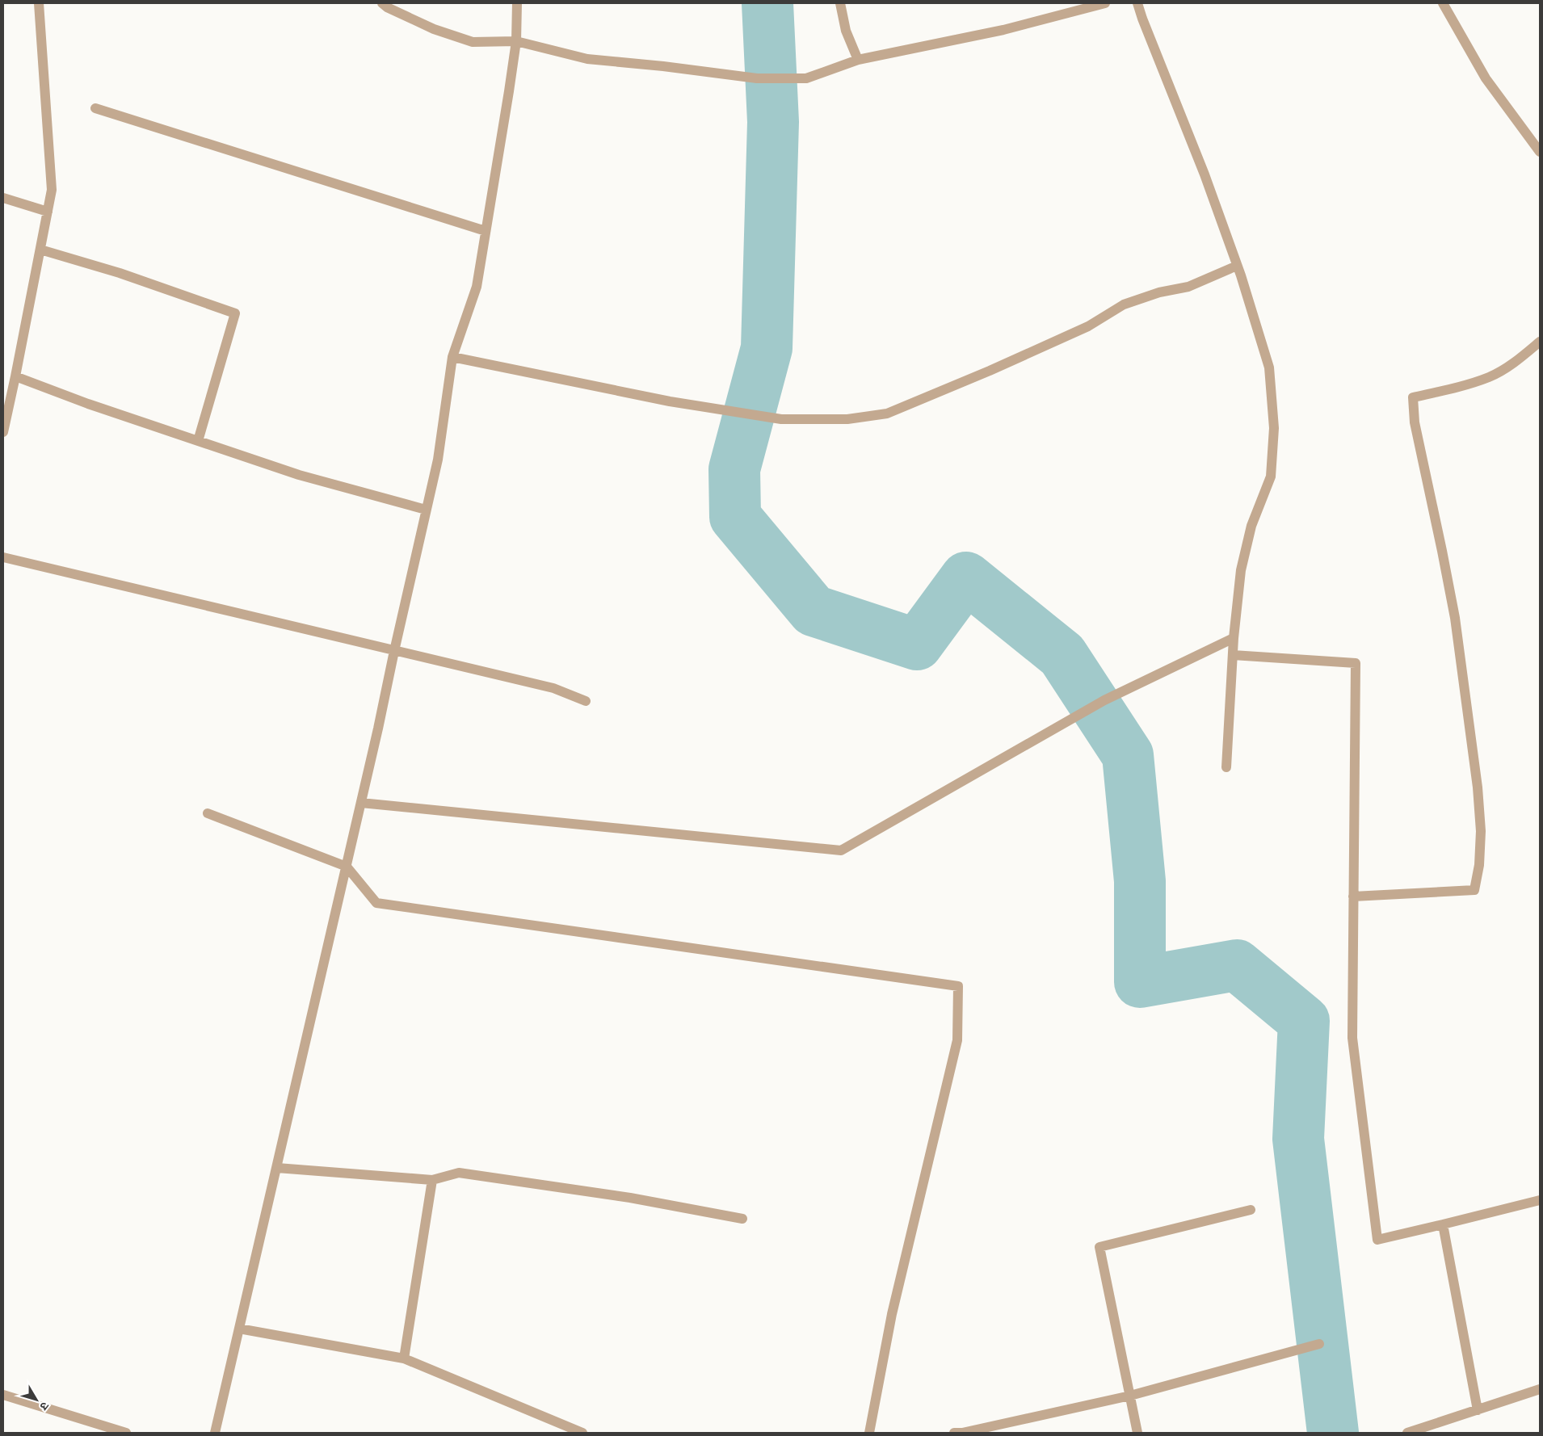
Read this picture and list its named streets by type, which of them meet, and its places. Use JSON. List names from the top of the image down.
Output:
{
  "north": "bottom right"
}
